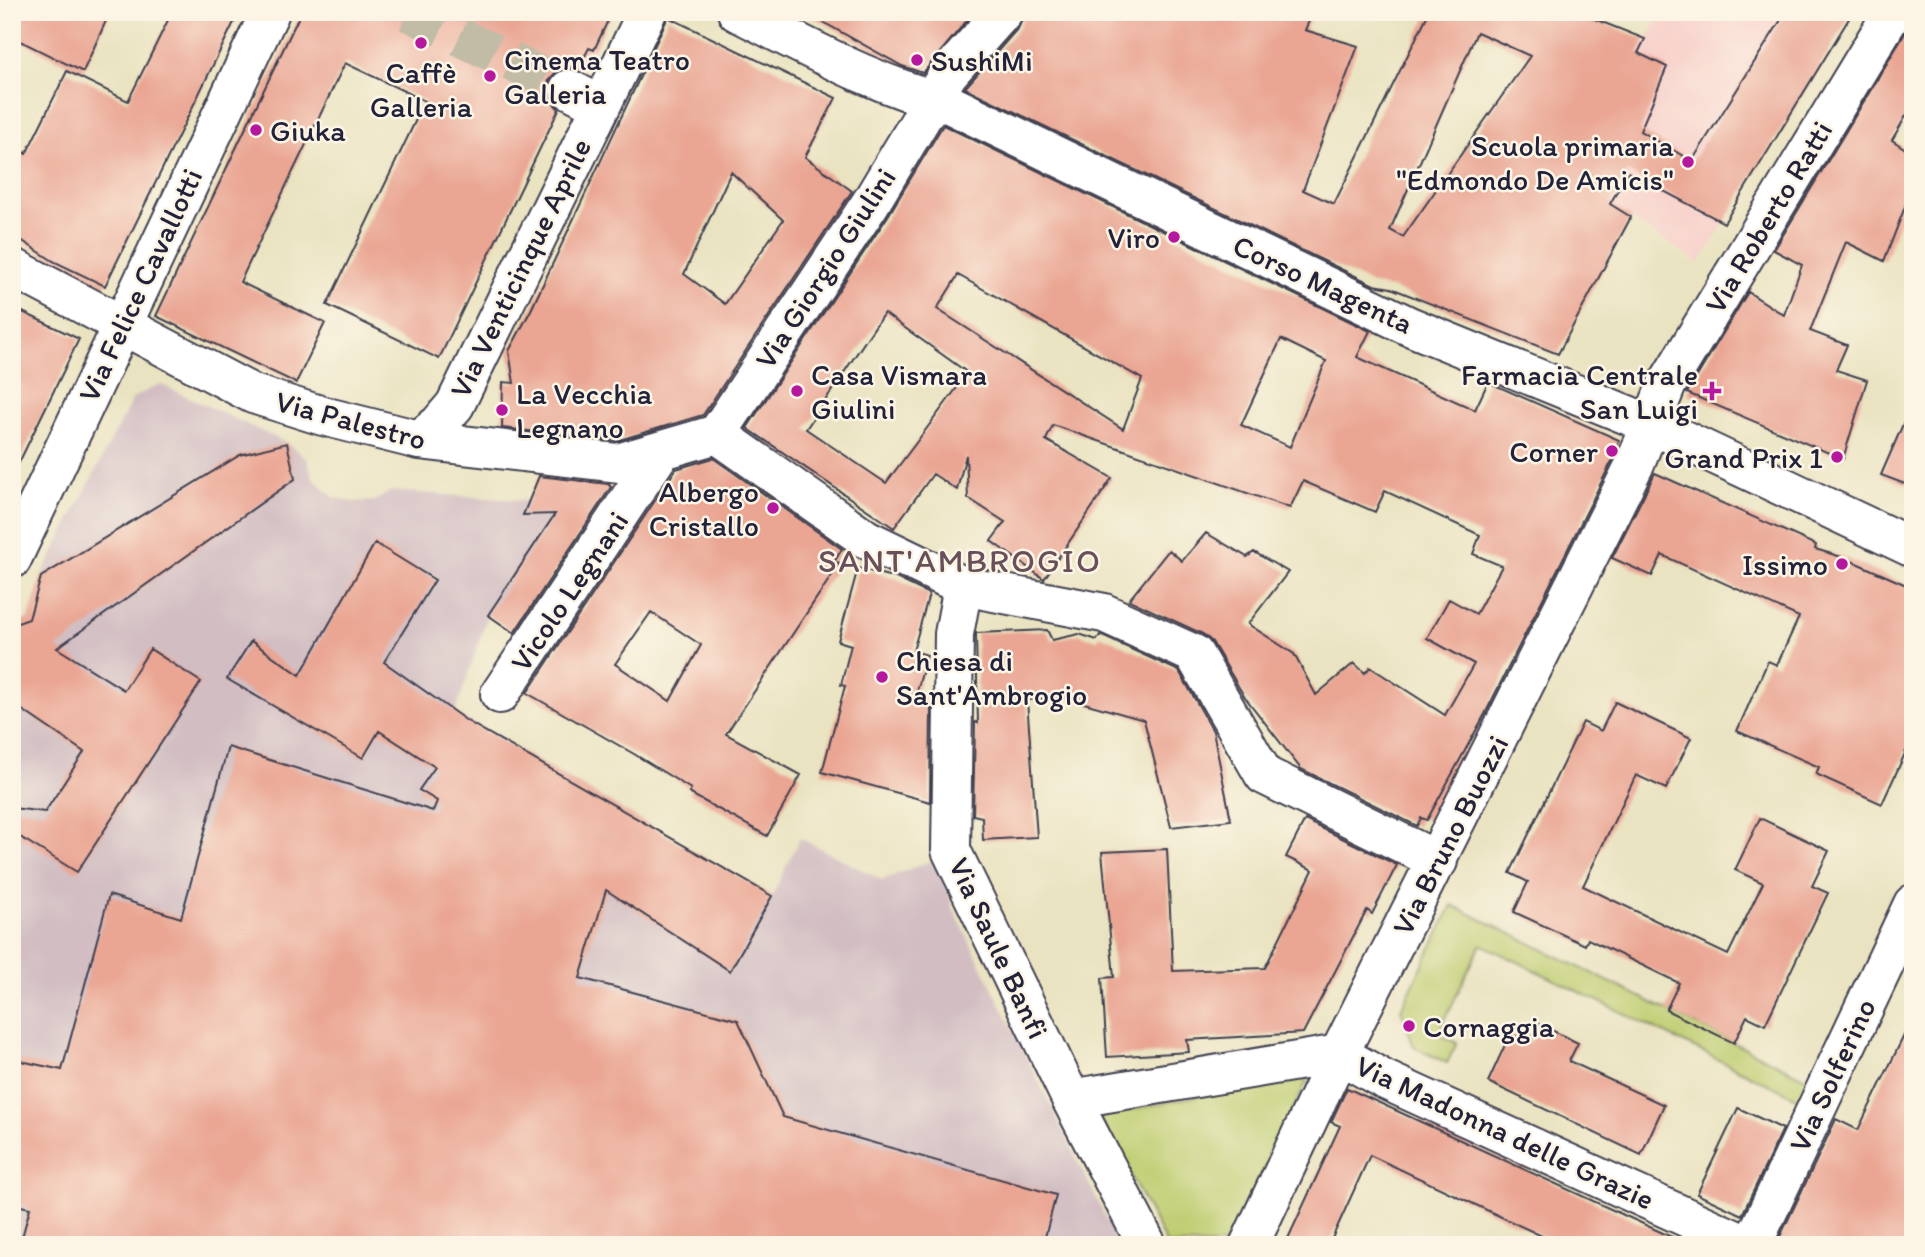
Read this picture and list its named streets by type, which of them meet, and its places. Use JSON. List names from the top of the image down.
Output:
{
  "streets": {
    "street": [
      "Via Roberto Ratti",
      "Via Venticinque Aprile",
      "Via Giorgio Giulini",
      "Corso Magenta",
      "Via Felice Cavallotti",
      "Via Palestro",
      "Vicolo Legnani",
      "Via Bruno Buozzi",
      "Via Saule Banfi",
      "Via Solferino",
      "Via Madonna delle Grazie"
    ]
  },
  "crossings": [
    ["Via Roberto Ratti", "Corso Magenta"],
    ["Via Roberto Ratti", "Via Bruno Buozzi"],
    ["Via Venticinque Aprile", "Via Palestro"],
    ["Via Giorgio Giulini", "Corso Magenta"],
    ["Via Giorgio Giulini", "Via Palestro"],
    ["Corso Magenta", "Via Bruno Buozzi"],
    ["Via Felice Cavallotti", "Via Palestro"],
    ["Via Palestro", "Vicolo Legnani"],
    ["Via Bruno Buozzi", "Via Madonna delle Grazie"],
    ["Via Solferino", "Via Madonna delle Grazie"]
  ],
  "districts": ["SANT'AMBROGIO"],
  "places": {
    "other": [
      "Caffè Galleria",
      "SushiMi",
      "Cinema Teatro Galleria",
      "Giuka",
      "Scuola primaria \"Edmondo De Amicis\"",
      "Viro",
      "Casa Vismara Giulini",
      "La Vecchia Legnano",
      "Corner",
      "Grand Prix 1",
      "Albergo Cristallo",
      "Issimo",
      "Chiesa di Sant'Ambrogio",
      "Cornaggia"
    ],
    "health": ["Farmacia Centrale San Luigi"]
  }
}
